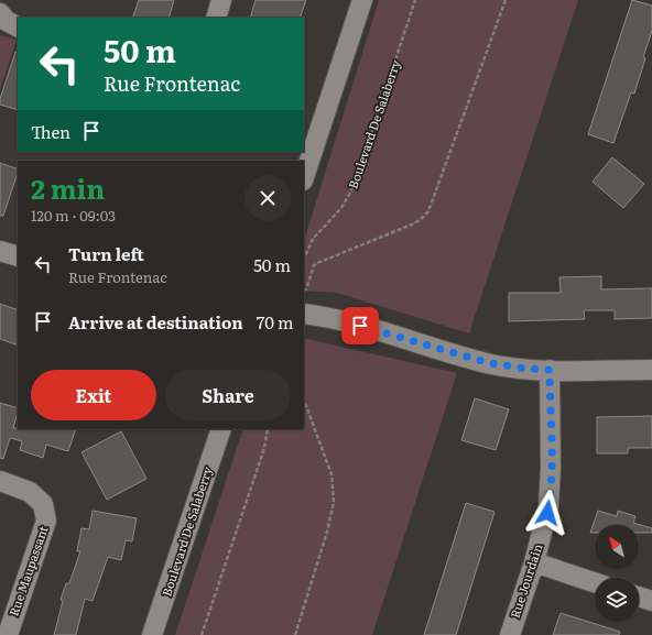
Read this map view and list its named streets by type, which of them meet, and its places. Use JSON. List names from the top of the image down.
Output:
{
  "streets": {
    "street": ["Boulevard De Salaberry", "Rue Maupassant", "Rue Jourdain"]
  },
  "north": "top left",
  "page": {
    "turn": ["50 m", "Rue Frontenac"],
    "then": "Then",
    "heading": ["2 min", "120 m · 09:03"],
    "list": [
      {
        "name": "Turn left",
        "note": "Rue Frontenac",
        "value": "50 m"
      },
      {
        "name": "Arrive at destination",
        "value": "70 m"
      }
    ],
    "buttons": ["Exit", "Share"]
  }
}
